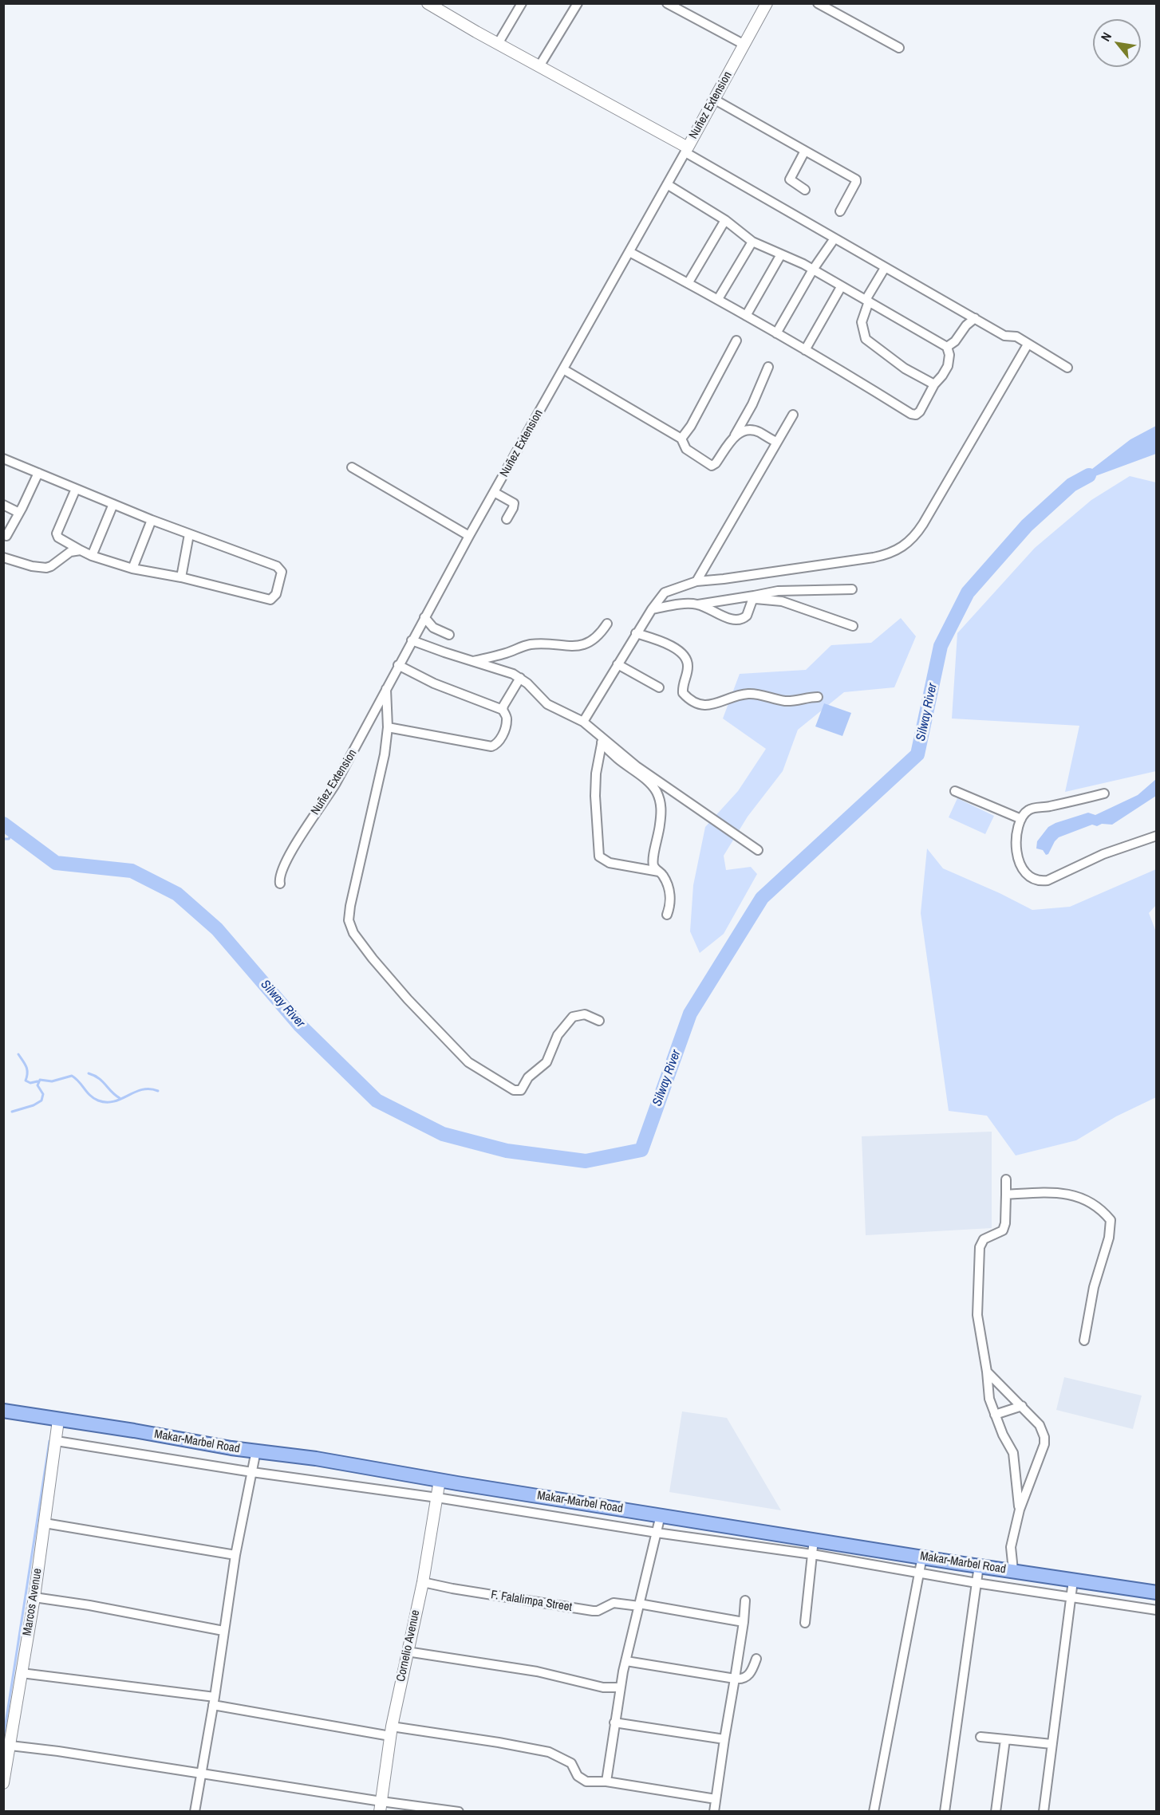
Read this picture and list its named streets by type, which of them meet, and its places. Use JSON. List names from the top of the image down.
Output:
{
  "streets": {
    "main road": ["Makar-Marbel Road"],
    "street": [
      "Nuñez Extension",
      "F. Falalimpa Street",
      "Marcos Avenue",
      "Cornelio Avenue"
    ]
  },
  "crossings": [
    ["Makar-Marbel Road", "Marcos Avenue"],
    ["Makar-Marbel Road", "Cornelio Avenue"],
    ["F. Falalimpa Street", "Cornelio Avenue"]
  ],
  "water": ["Silway River"],
  "north": "top left"
}
